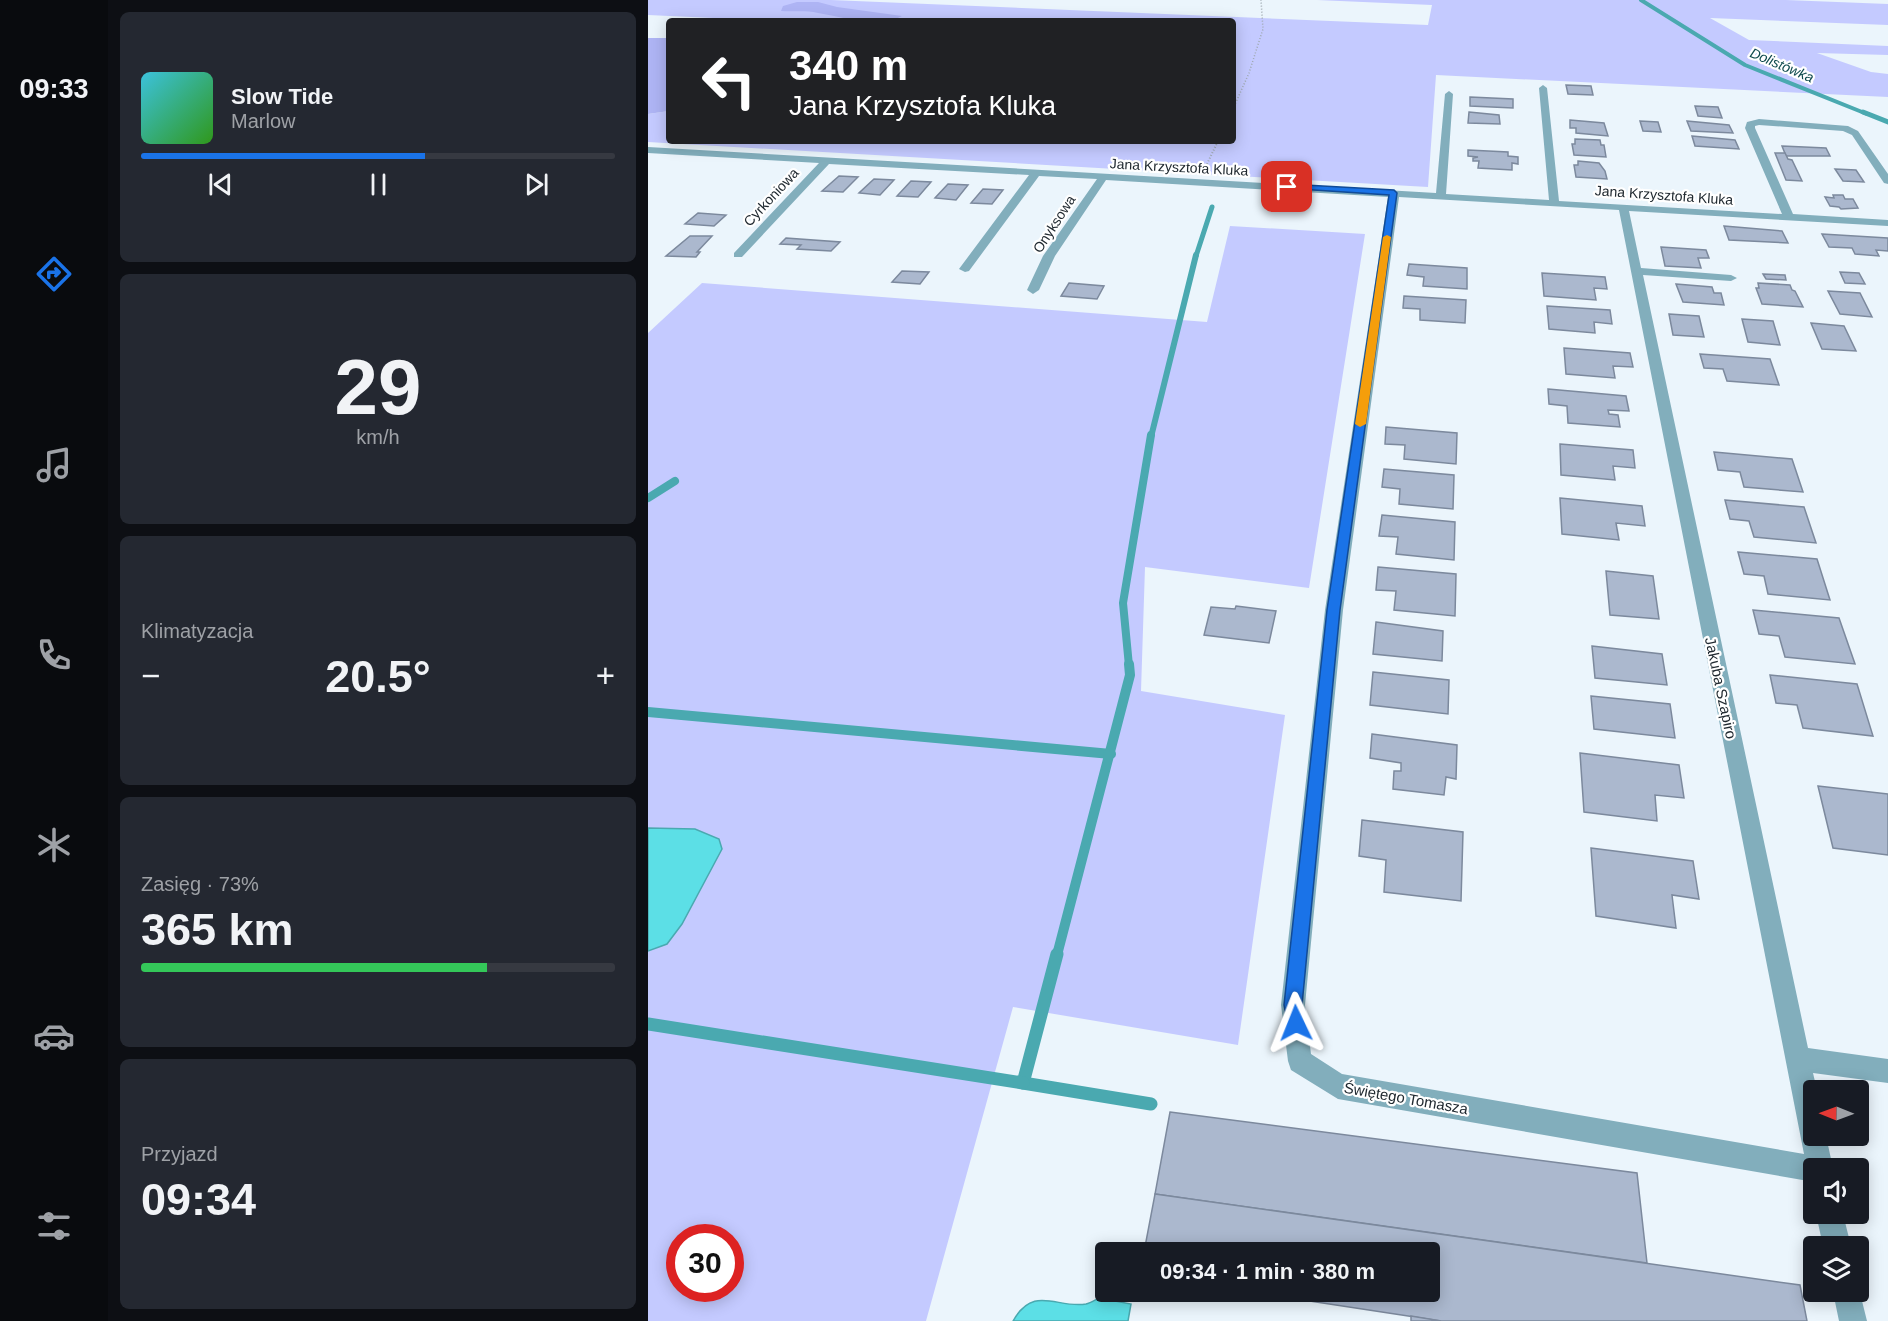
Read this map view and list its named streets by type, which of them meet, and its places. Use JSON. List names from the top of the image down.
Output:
{
  "streets": {
    "street": [
      "Jana Krzysztofa Kluka",
      "Cyrkoniowa",
      "Onyksowa",
      "Jakuba Szapiro",
      "Świętego Tomasza"
    ]
  },
  "crossings": [
    ["Jana Krzysztofa Kluka", "Cyrkoniowa"],
    ["Jana Krzysztofa Kluka", "Onyksowa"],
    ["Jana Krzysztofa Kluka", "Jakuba Szapiro"],
    ["Jana Krzysztofa Kluka", "Świętego Tomasza"]
  ],
  "water": ["Dolistówka"],
  "north": "left",
  "page": {
    "tabs": "09:33",
    "turn": ["340 m", "Jana Krzysztofa Kluka"],
    "song": ["Slow Tide", "Marlow"],
    "tile": [
      ["29", "km/h"],
      "Klimatyzacja",
      ["Zasięg · 73%", "365 km"],
      ["Przyjazd", "09:34"]
    ],
    "heat": ["−", "20.5°", "+"],
    "limit": "30",
    "trip": "09:34 · 1 min · 380 m"
  }
}
